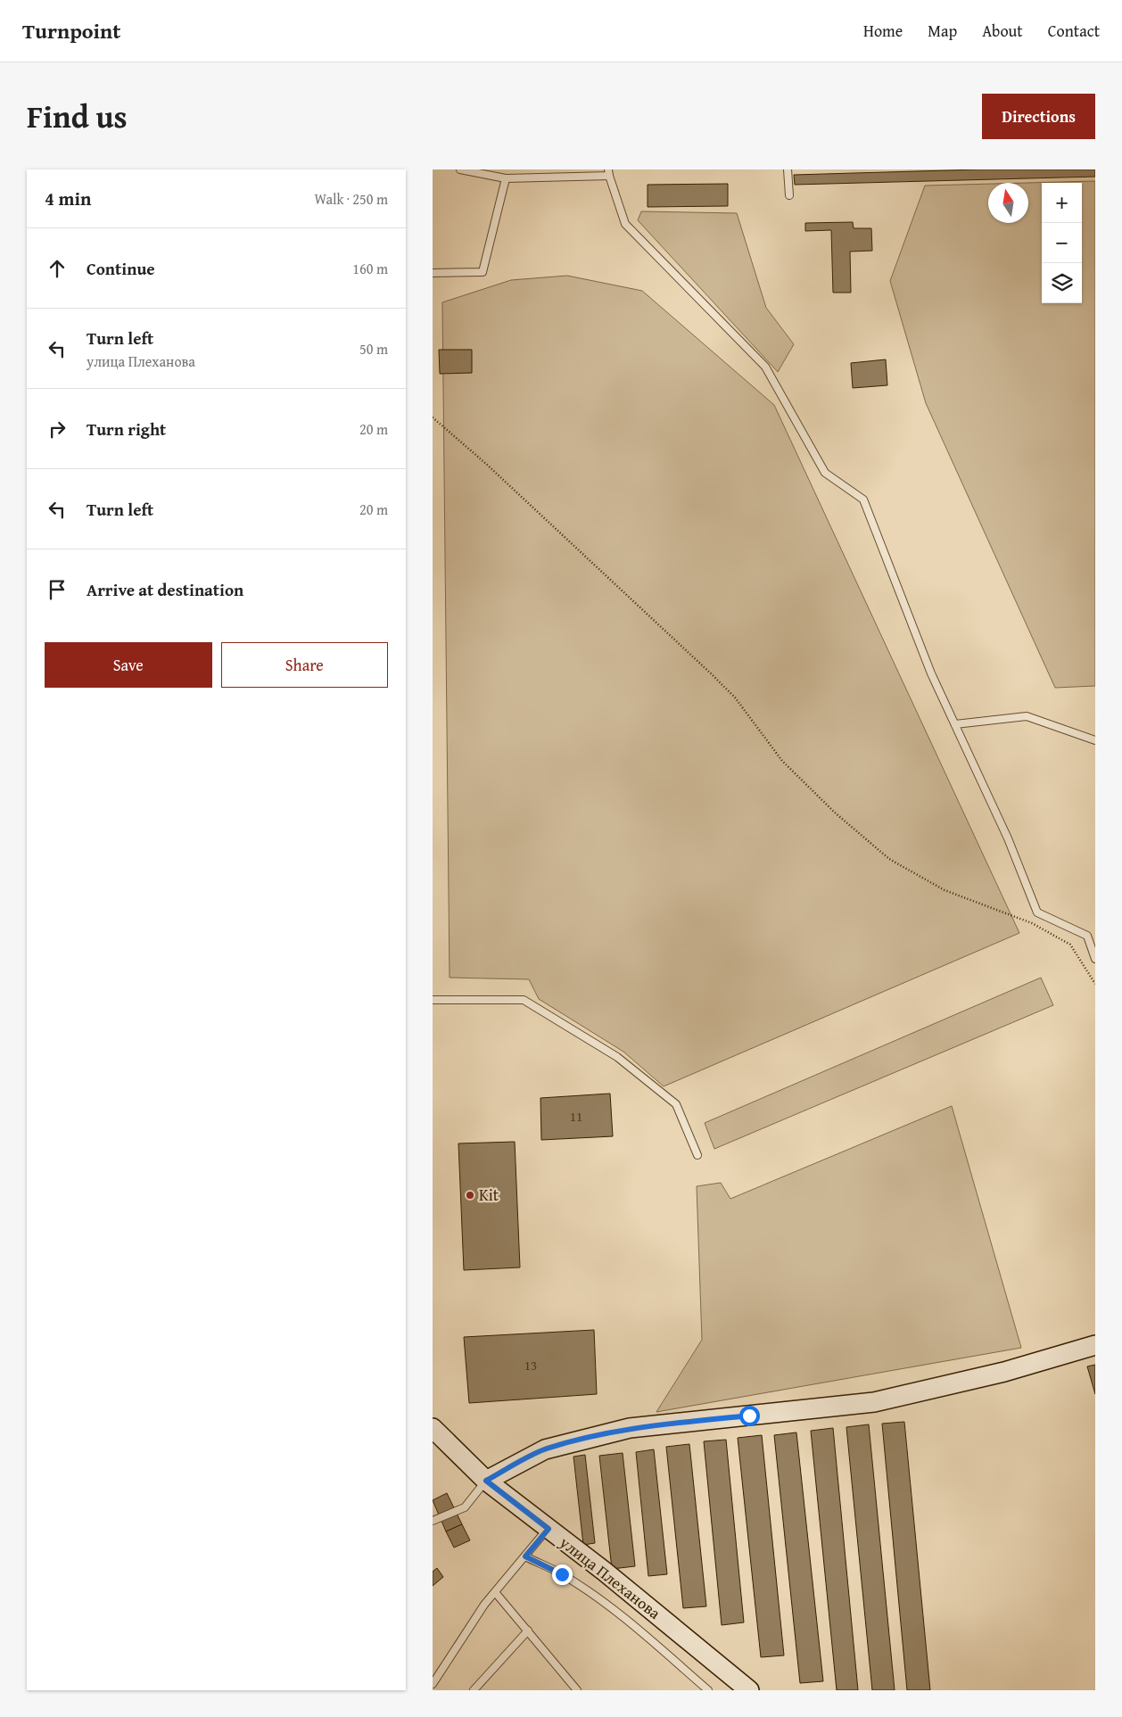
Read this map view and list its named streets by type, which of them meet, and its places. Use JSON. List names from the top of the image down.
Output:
{
  "streets": {
    "street": ["улица Плеханова"]
  },
  "places": ["Kit"],
  "house_numbers": ["11", "13"],
  "north": "top",
  "page": {
    "header": "Turnpoint",
    "nav": [
      "Home",
      "Map",
      "About",
      "Contact"
    ],
    "title": "Find us",
    "buttons": [
      "Directions",
      ["Save", "Share"]
    ],
    "heading": ["4 min", "Walk · 250 m"],
    "map_buttons": ["+", "−"],
    "list": [
      ["Continue", "160 m"],
      ["Turn left", "улица Плеханова", "50 m"],
      ["Turn right", "20 m"],
      ["Turn left", "20 m"],
      "Arrive at destination"
    ]
  }
}
